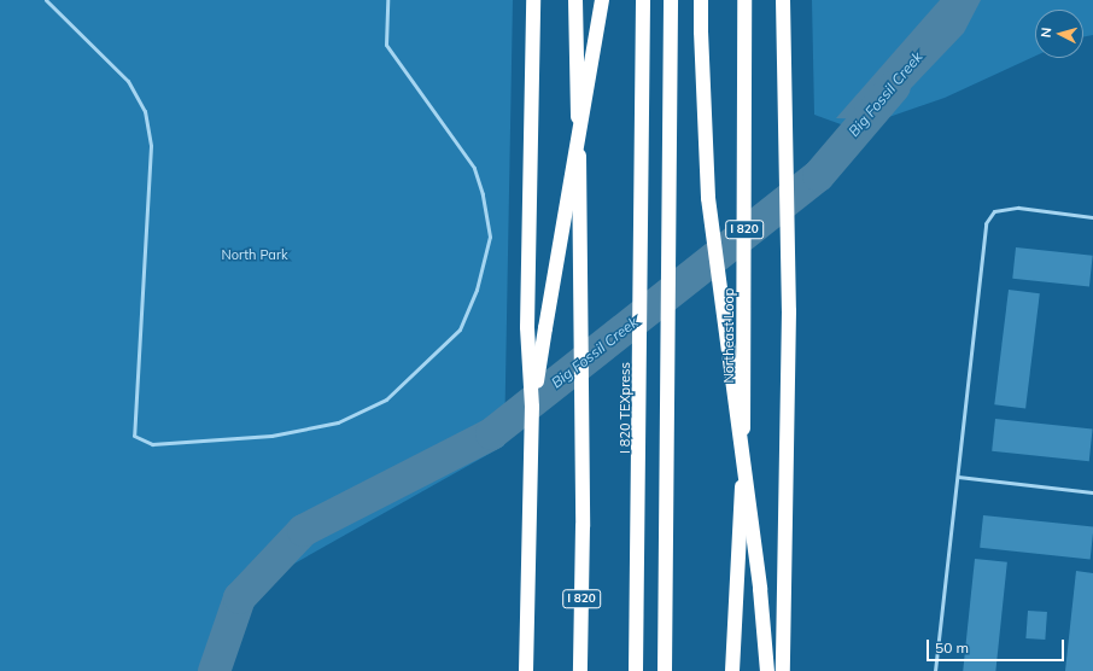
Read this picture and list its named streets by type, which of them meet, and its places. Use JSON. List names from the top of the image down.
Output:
{
  "streets": {
    "highway": ["I 820", "Northeast Loop", "I 820 TEXpress"]
  },
  "water": ["Big Fossil Creek"],
  "parks": ["North Park"],
  "scale_bar": "50 m",
  "north": "left"
}
